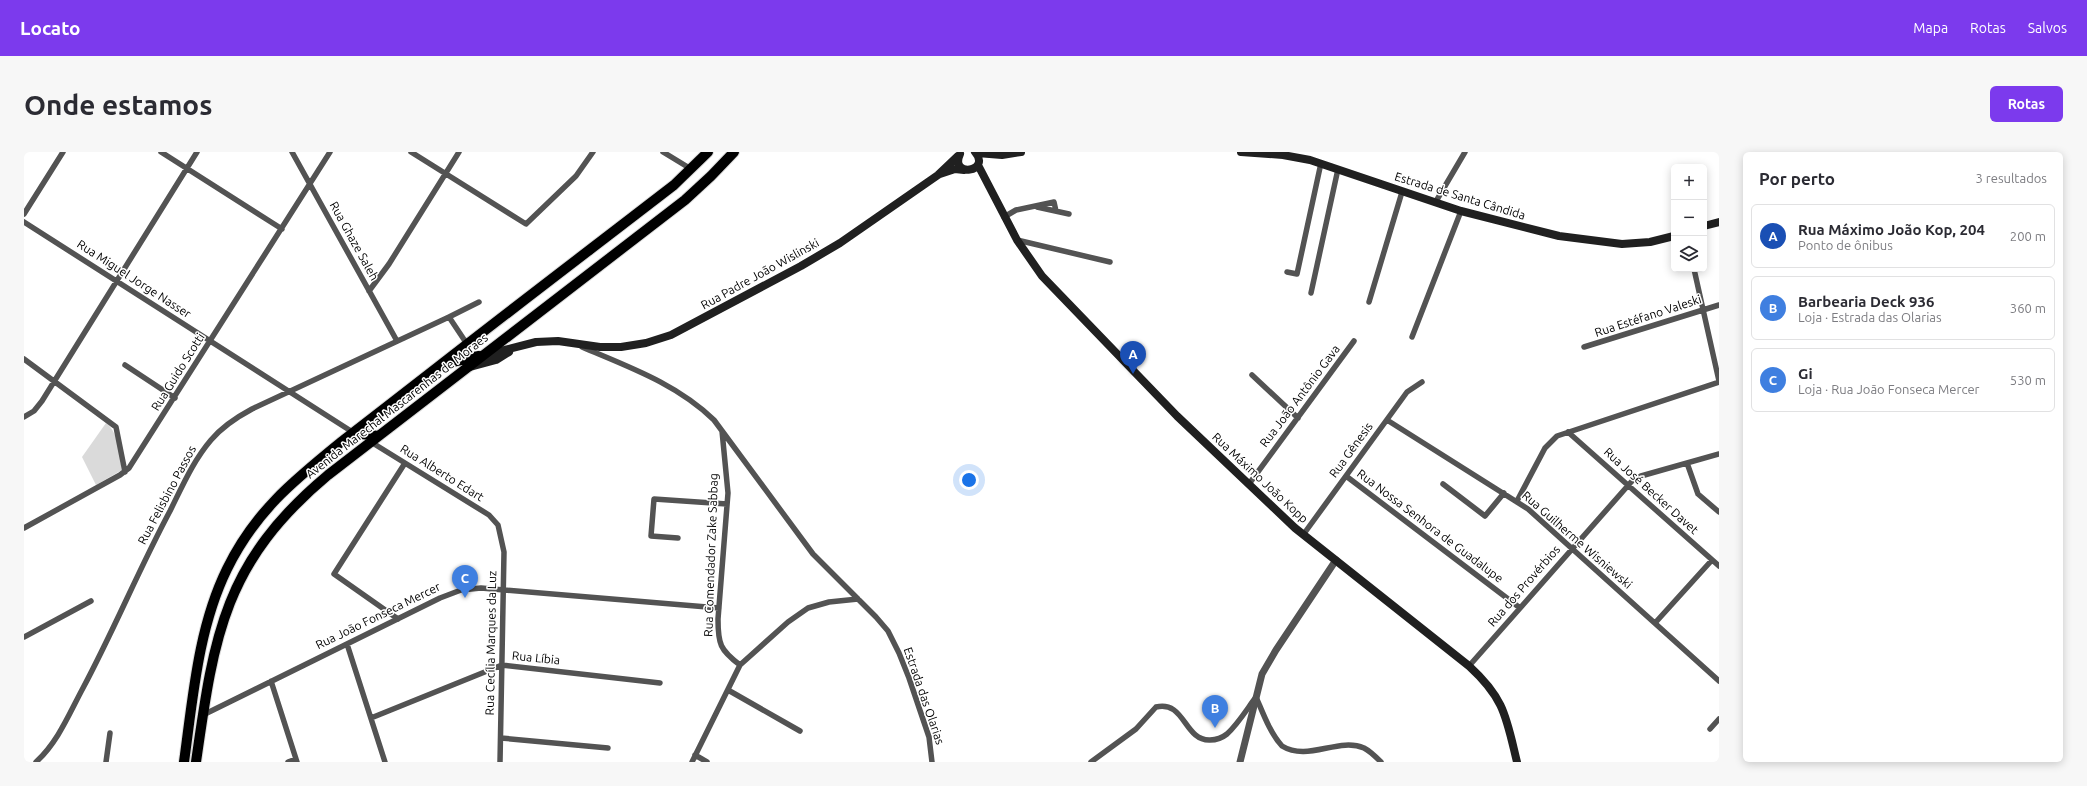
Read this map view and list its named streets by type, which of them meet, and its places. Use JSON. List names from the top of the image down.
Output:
{
  "streets": {
    "highway": ["Avenida Marechal Mascarenhas de Moraes"],
    "main road": ["Estrada de Santa Cândida", "Rua Padre João Wislinski", "Rua Máximo João Kopp"],
    "street": [
      "Rua Ghaze Saleh",
      "Rua Miguel Jorge Nasser",
      "Rua Estéfano Valeski",
      "Rua Guido Scotti",
      "Rua João Antônio Gava",
      "Rua Gênesis",
      "Rua Alberto Edart",
      "Rua José Becker Davet",
      "Rua Felisbino Passos",
      "Rua Nossa Senhora de Guadalupe",
      "Rua Guilherme Wisniewski",
      "Rua Comendador Zake Sabbag",
      "Rua dos Provérbios",
      "Rua João Fonseca Mercer",
      "Rua Cecília Marques da Luz",
      "Rua Líbia",
      "Estrada das Olarias"
    ]
  },
  "crossings": [
    ["Rua Ghaze Saleh", "Rua Guido Scotti"],
    ["Rua Ghaze Saleh", "Rua Felisbino Passos"],
    ["Rua Padre João Wislinski", "Rua Máximo João Kopp"],
    ["Rua Miguel Jorge Nasser", "Rua Guido Scotti"],
    ["Rua Miguel Jorge Nasser", "Avenida Marechal Mascarenhas de Moraes"],
    ["Rua Miguel Jorge Nasser", "Rua Felisbino Passos"],
    ["Rua João Antônio Gava", "Rua Máximo João Kopp"],
    ["Avenida Marechal Mascarenhas de Moraes", "Rua Alberto Edart"],
    ["Avenida Marechal Mascarenhas de Moraes", "Rua João Fonseca Mercer"],
    ["Rua Gênesis", "Rua Máximo João Kopp"],
    ["Rua Gênesis", "Rua Nossa Senhora de Guadalupe"],
    ["Rua Gênesis", "Rua Guilherme Wisniewski"],
    ["Rua Alberto Edart", "Rua Cecília Marques da Luz"],
    ["Rua Máximo João Kopp", "Rua dos Provérbios"],
    ["Rua José Becker Davet", "Rua dos Provérbios"],
    ["Rua Nossa Senhora de Guadalupe", "Rua dos Provérbios"],
    ["Rua Guilherme Wisniewski", "Rua dos Provérbios"],
    ["Rua Comendador Zake Sabbag", "Rua João Fonseca Mercer"],
    ["Rua Comendador Zake Sabbag", "Estrada das Olarias"],
    ["Rua João Fonseca Mercer", "Rua Cecília Marques da Luz"],
    ["Rua Cecília Marques da Luz", "Rua Líbia"]
  ],
  "page": {
    "header": "Locato",
    "nav": ["Mapa", "Rotas", "Salvos"],
    "buttons": "Rotas",
    "title": "Onde estamos",
    "heading": ["Por perto", "3 resultados"],
    "map_buttons": ["+", "−"],
    "list": [
      {
        "mark": "A",
        "name": "Rua Máximo João Kop, 204",
        "note": "Ponto de ônibus",
        "value": "200 m"
      },
      {
        "mark": "B",
        "name": "Barbearia Deck 936",
        "note": "Loja · Estrada das Olarias",
        "value": "360 m"
      },
      {
        "mark": "C",
        "name": "Gi",
        "note": "Loja · Rua João Fonseca Mercer",
        "value": "530 m"
      }
    ],
    "pins": ["A", "C", "B"]
  }
}
